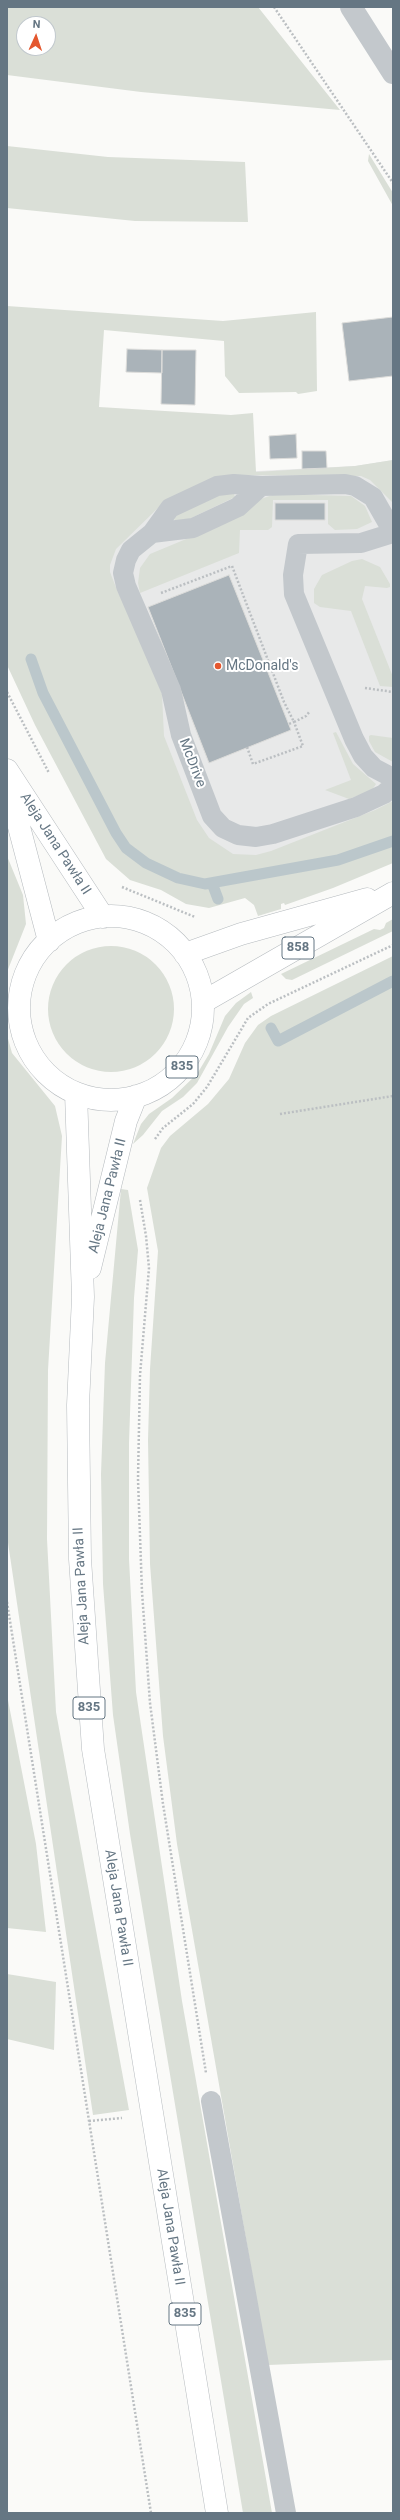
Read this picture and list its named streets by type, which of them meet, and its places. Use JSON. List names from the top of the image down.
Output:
{
  "streets": {
    "main road": ["Aleja Jana Pawła II", "858", "835"],
    "lane": ["McDrive"]
  },
  "crossings": [
    ["Aleja Jana Pawła II", "835"],
    ["858", "835"]
  ],
  "places": ["McDonald's"],
  "north": "top"
}
